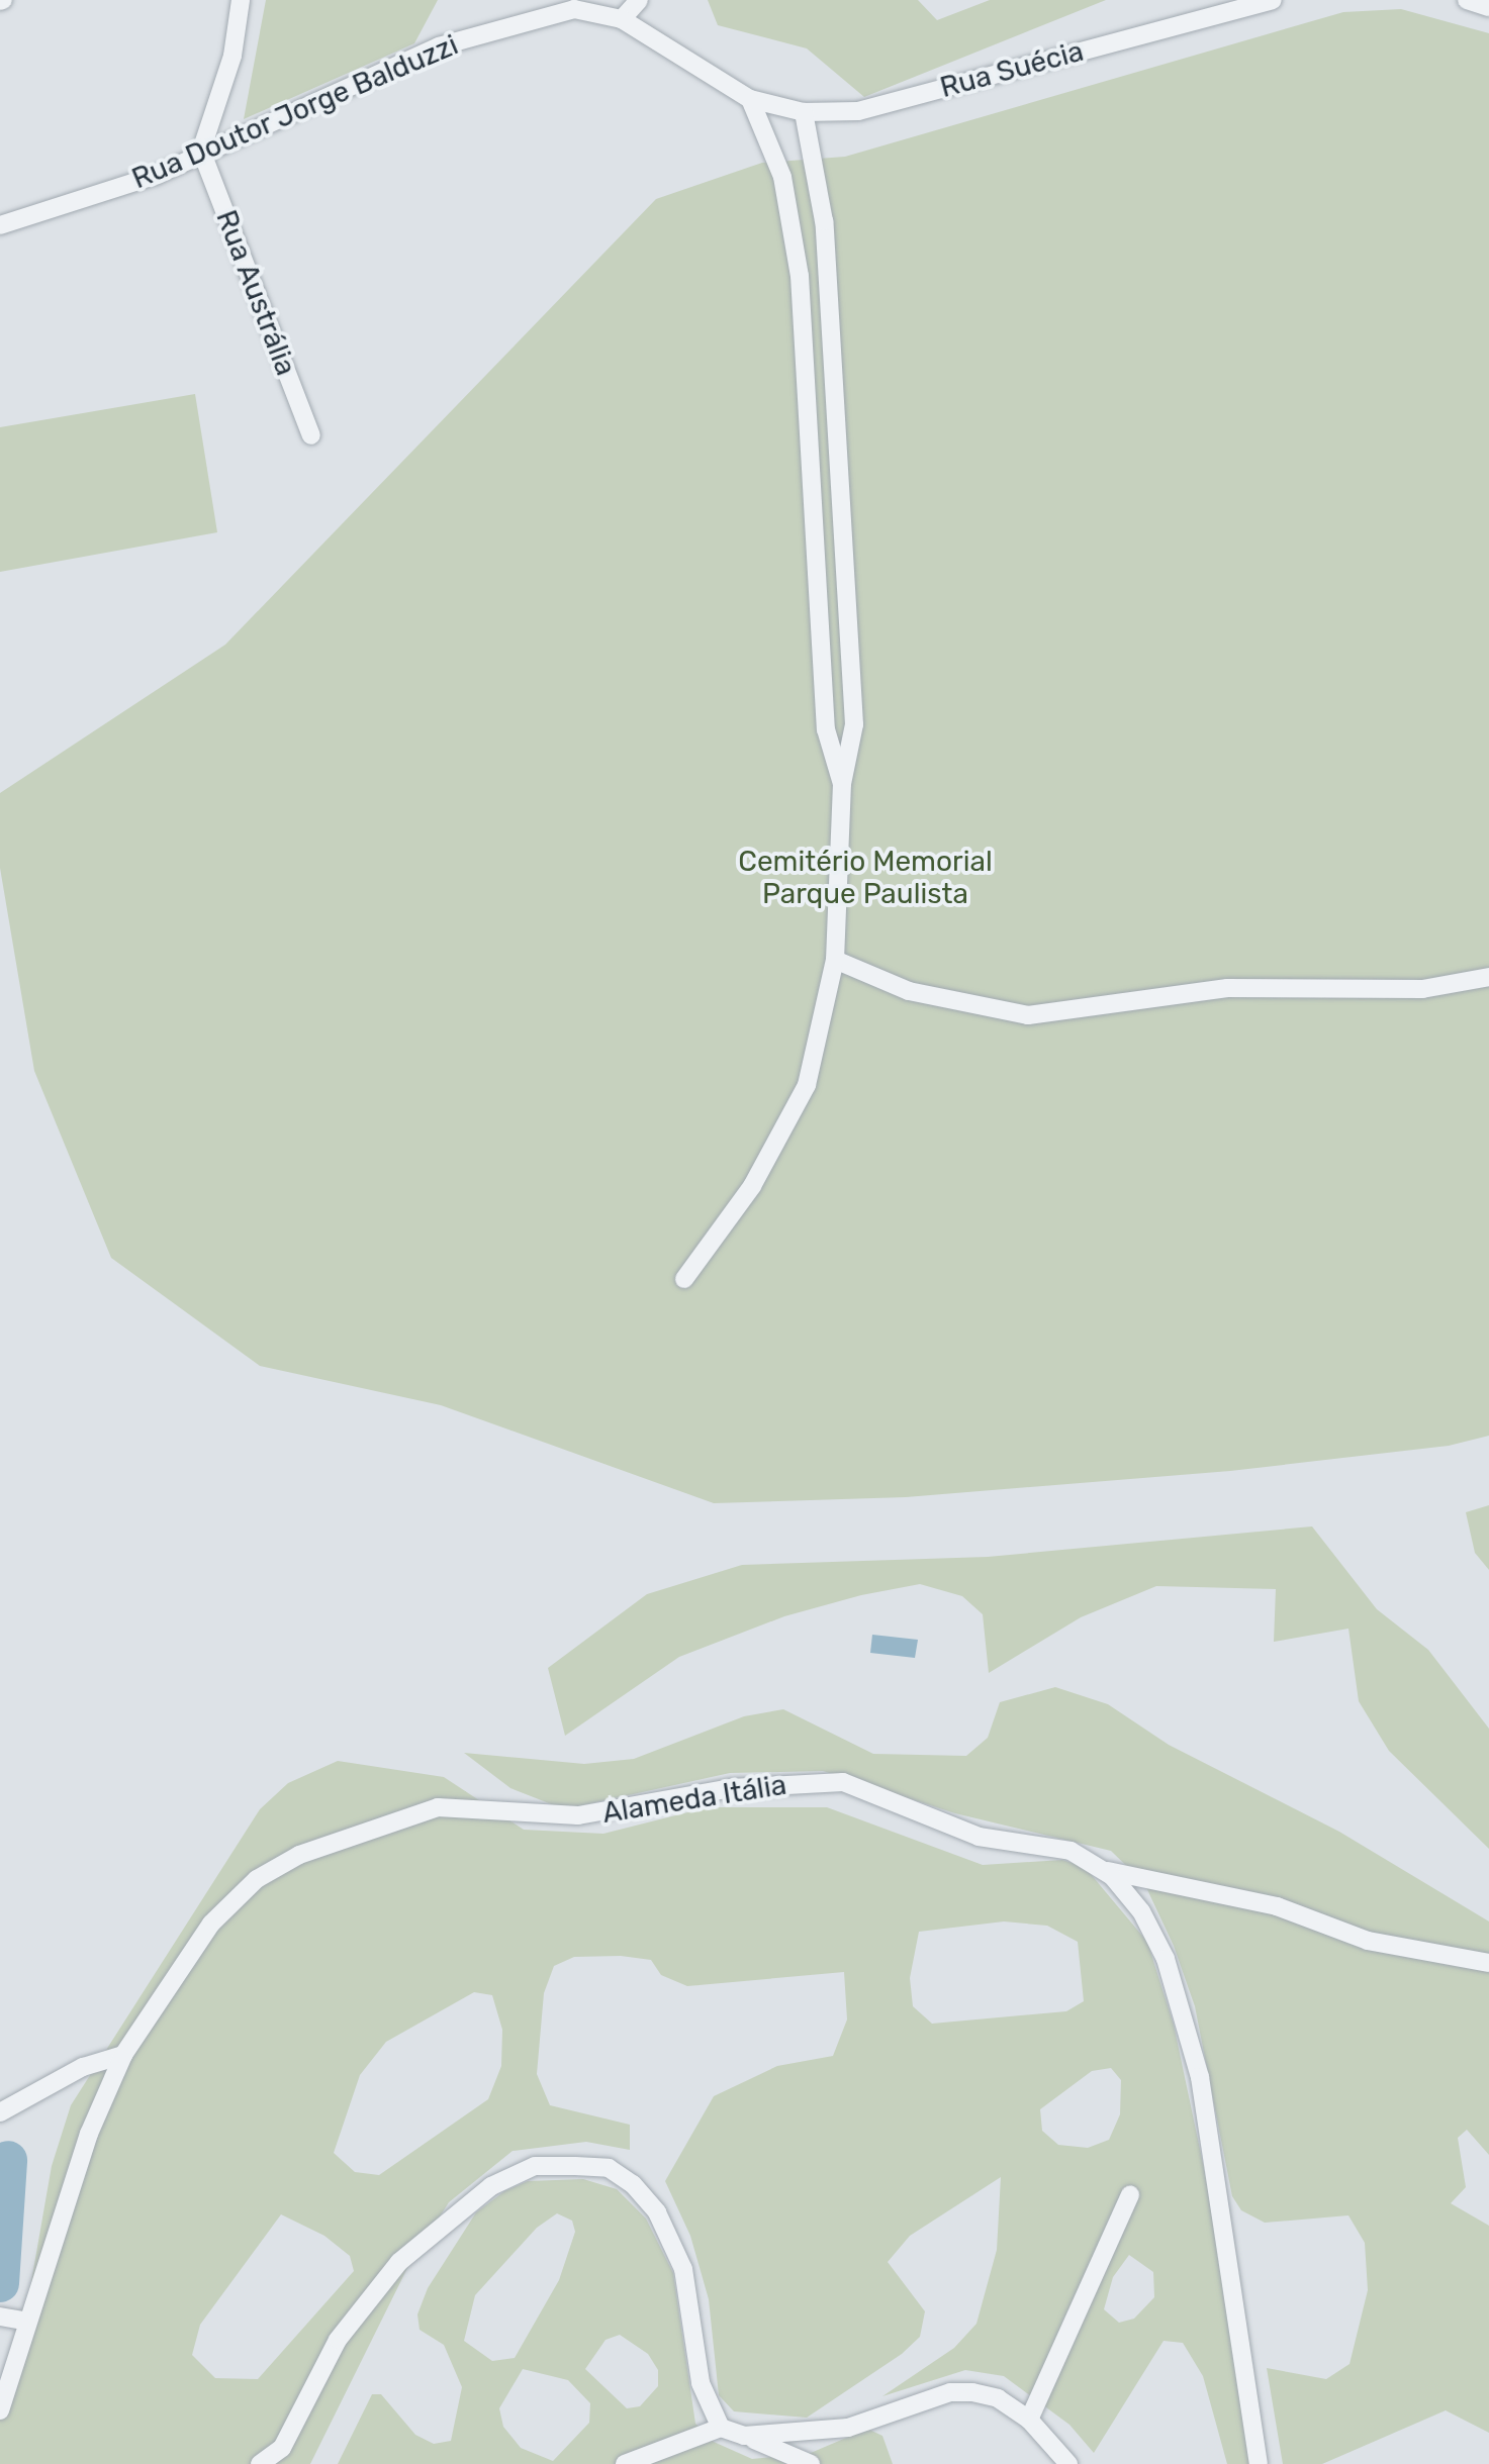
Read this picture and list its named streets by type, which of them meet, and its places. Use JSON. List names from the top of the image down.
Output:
{
  "streets": {
    "street": [
      "Rua Suécia",
      "Rua Doutor Jorge Balduzzi",
      "Rua Austrália",
      "Alameda Itália"
    ]
  },
  "crossings": [
    ["Rua Suécia", "Rua Doutor Jorge Balduzzi"],
    ["Rua Doutor Jorge Balduzzi", "Rua Austrália"]
  ],
  "parks": ["Cemitério Memorial Parque Paulista"]
}
